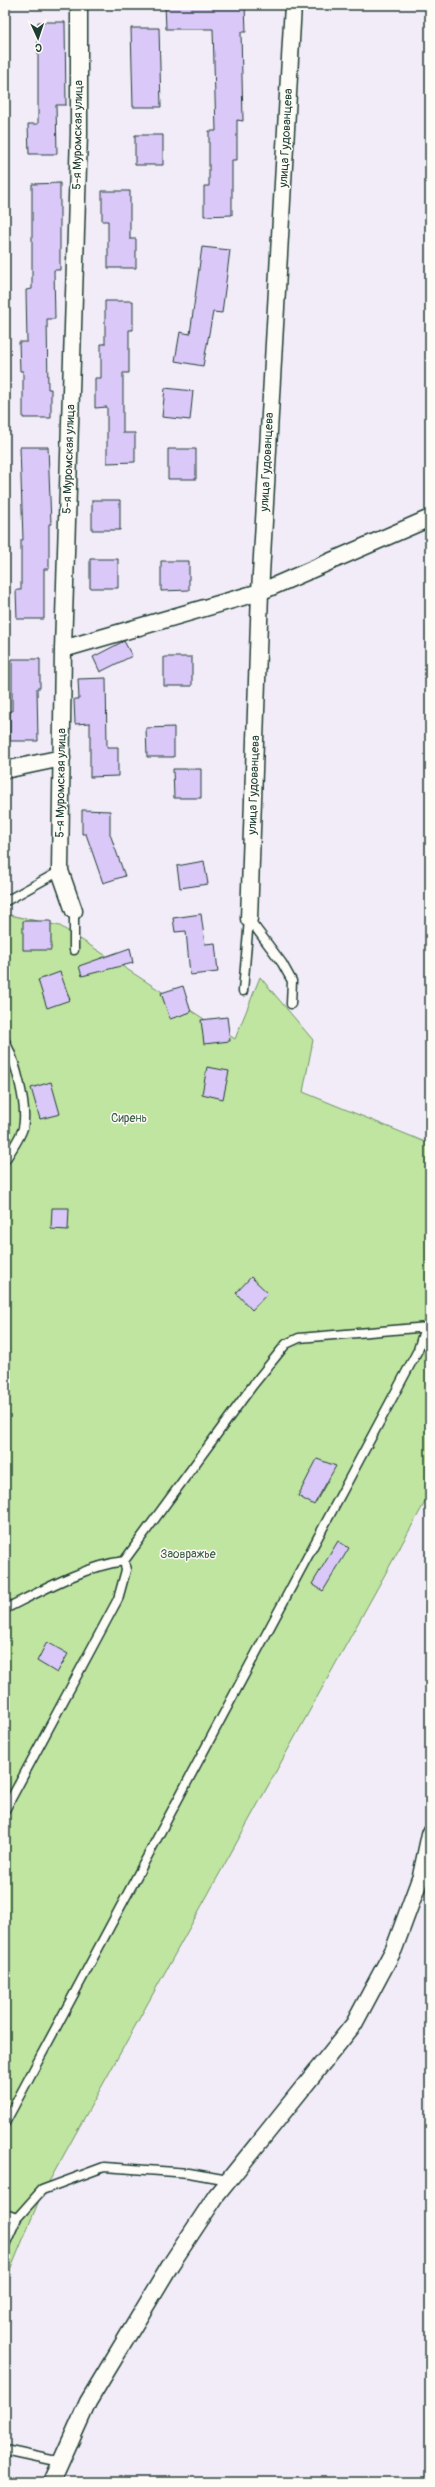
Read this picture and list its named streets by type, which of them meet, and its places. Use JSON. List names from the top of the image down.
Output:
{
  "streets": {
    "street": ["5-я Муромская улица", "улица Гудованцева"]
  },
  "parks": ["Сирень", "Заовражье"],
  "north": "bottom"
}
